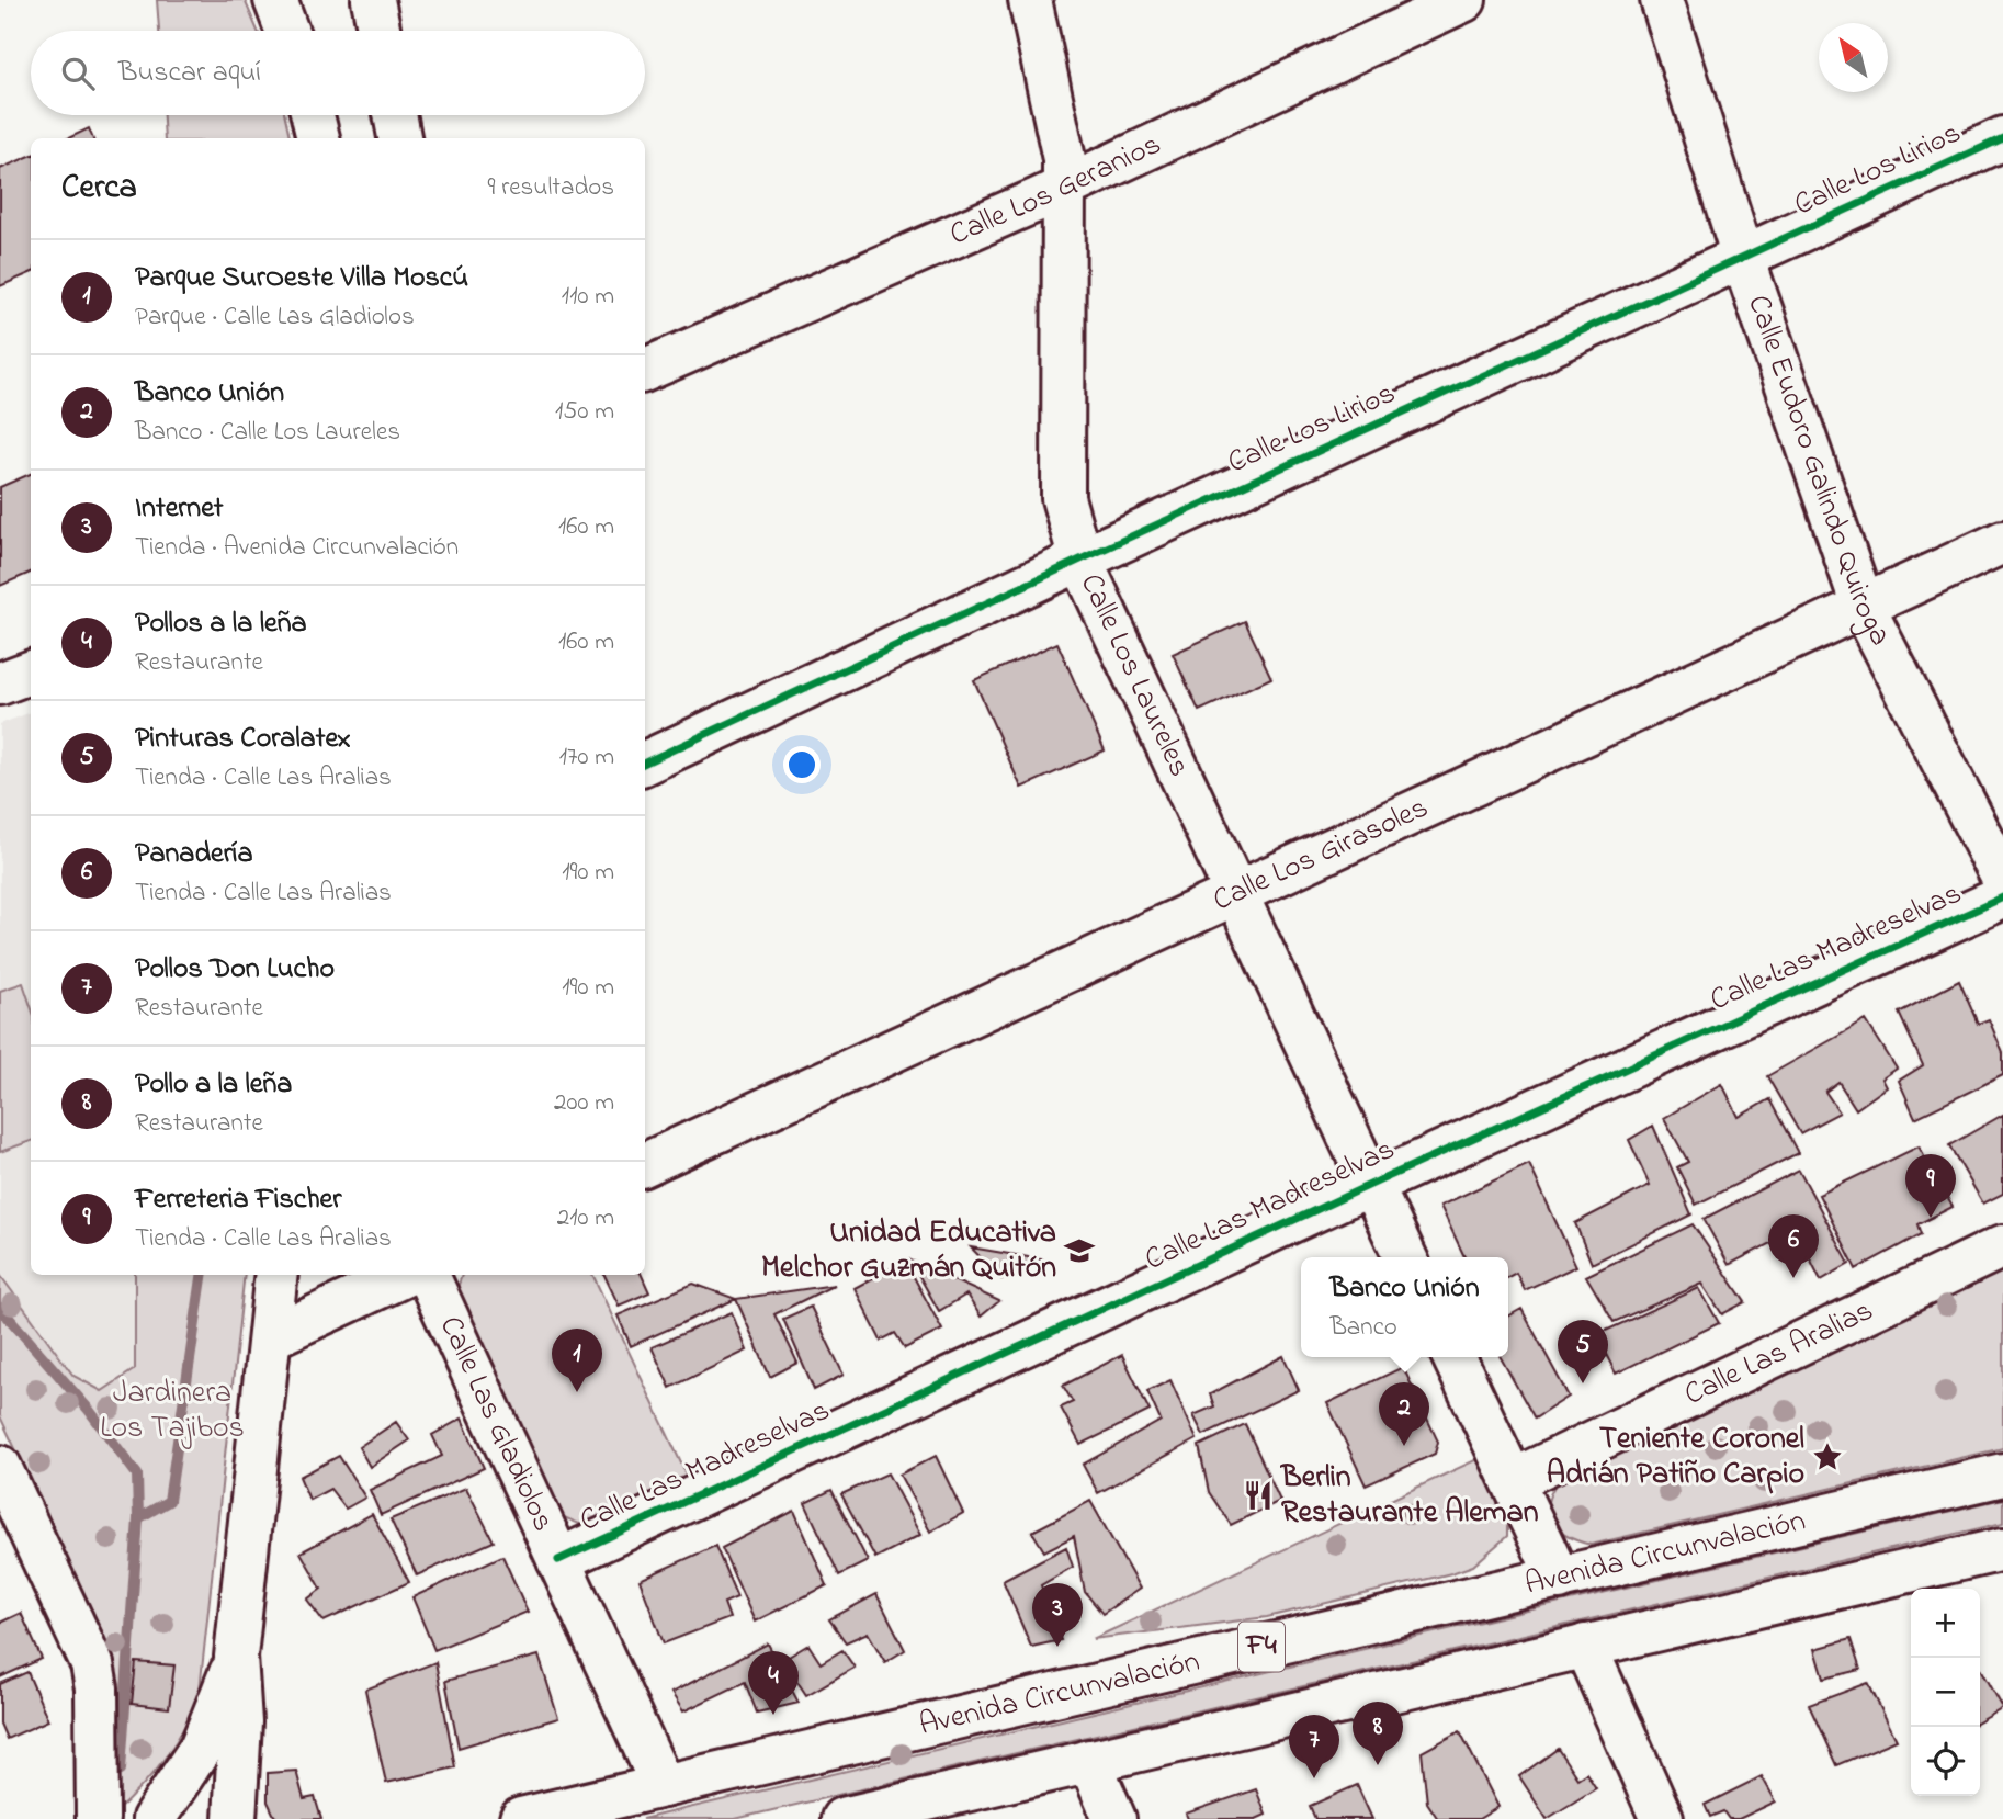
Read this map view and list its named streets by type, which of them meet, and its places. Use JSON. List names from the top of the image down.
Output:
{
  "streets": {
    "main road": [
      "Calle Los Lirios",
      "Calle Los Geranios",
      "Calle Eudoro Galindo Quiroga",
      "Calle Los Laureles",
      "Calle Los Girasoles",
      "Calle Las Madreselvas",
      "Calle Las Aralias",
      "Calle Las Gladiolos",
      "Avenida Circunvalación",
      "F4"
    ]
  },
  "crossings": [
    ["Calle Los Lirios", "Calle Eudoro Galindo Quiroga"],
    ["Calle Los Lirios", "Calle Los Laureles"],
    ["Calle Los Geranios", "Calle Los Laureles"],
    ["Calle Eudoro Galindo Quiroga", "Calle Los Girasoles"],
    ["Calle Los Laureles", "Calle Los Girasoles"],
    ["Calle Los Laureles", "Calle Las Madreselvas"],
    ["Calle Las Madreselvas", "Calle Las Gladiolos"],
    ["Calle Las Gladiolos", "Avenida Circunvalación"]
  ],
  "parks": ["Jardinera Los Tajibos"],
  "places": {
    "school or university": ["Unidad Educativa Melchor Guzmán Quitón"],
    "place": ["Teniente Coronel Adrián Patiño Carpio"],
    "restaurant": ["Berlin Restaurante Aleman"]
  },
  "north": "top left",
  "page": {
    "search": "Buscar aquí",
    "heading": ["Cerca", "9 resultados"],
    "list": [
      {
        "mark": "1",
        "name": "Parque SurOeste Villa Moscú",
        "note": "Parque · Calle Las Gladiolos",
        "value": "110 m"
      },
      {
        "mark": "2",
        "name": "Banco Unión",
        "note": "Banco · Calle Los Laureles",
        "value": "150 m"
      },
      {
        "mark": "3",
        "name": "Internet",
        "note": "Tienda · Avenida Circunvalación",
        "value": "160 m"
      },
      {
        "mark": "4",
        "name": "Pollos a la leña",
        "note": "Restaurante",
        "value": "160 m"
      },
      {
        "mark": "5",
        "name": "Pinturas Coralatex",
        "note": "Tienda · Calle Las Aralias",
        "value": "170 m"
      },
      {
        "mark": "6",
        "name": "Panadería",
        "note": "Tienda · Calle Las Aralias",
        "value": "190 m"
      },
      {
        "mark": "7",
        "name": "Pollos Don Lucho",
        "note": "Restaurante",
        "value": "190 m"
      },
      {
        "mark": "8",
        "name": "Pollo a la leña",
        "note": "Restaurante",
        "value": "200 m"
      },
      {
        "mark": "9",
        "name": "Ferreteria Fischer",
        "note": "Tienda · Calle Las Aralias",
        "value": "210 m"
      }
    ],
    "pins": [
      "9",
      "6",
      "5",
      "1",
      "2",
      "3",
      "4",
      "8",
      "7"
    ],
    "popup": ["Banco Unión", "Banco"],
    "map_buttons": ["+", "−"]
  }
}
